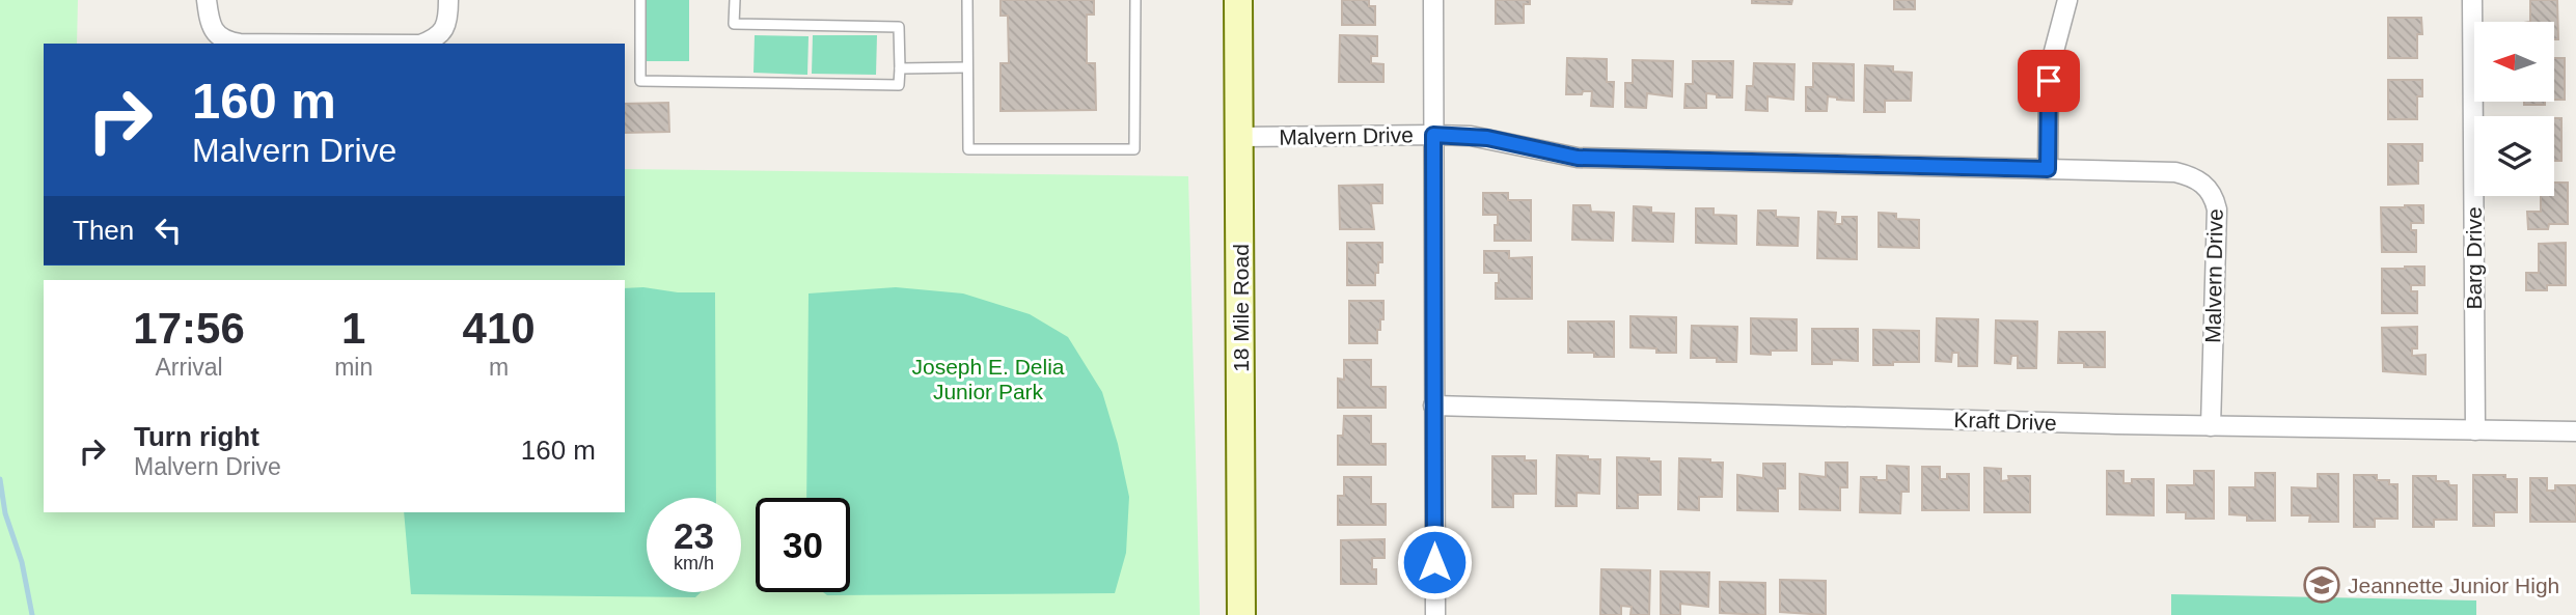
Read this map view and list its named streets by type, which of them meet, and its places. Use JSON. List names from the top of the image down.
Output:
{
  "streets": {
    "main road": ["18 Mile Road"],
    "street": ["Malvern Drive", "Barg Drive", "Kraft Drive"]
  },
  "crossings": [
    ["Malvern Drive", "18 Mile Road"],
    ["Malvern Drive", "Kraft Drive"],
    ["Barg Drive", "Kraft Drive"]
  ],
  "parks": ["Joseph E. Delia Junior Park"],
  "places": {
    "school or university": ["Jeannette Junior High"]
  },
  "north": "left",
  "page": {
    "turn": ["160 m", "Malvern Drive"],
    "then": "Then",
    "eta": [
      "17:56",
      "Arrival",
      "1",
      "min",
      "410",
      "m"
    ],
    "list": [
      {
        "name": "Turn right",
        "note": "Malvern Drive",
        "value": "160 m"
      }
    ],
    "speed": "23 km/h",
    "limit": "30"
  }
}
